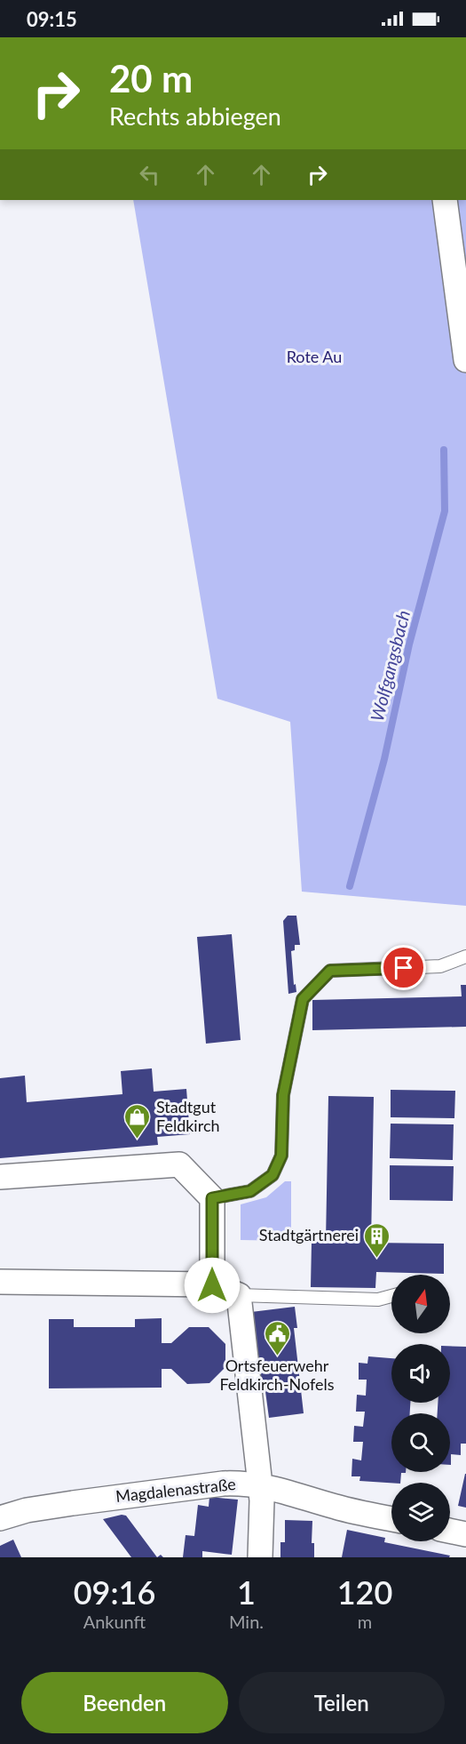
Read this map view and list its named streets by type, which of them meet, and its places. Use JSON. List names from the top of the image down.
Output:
{
  "streets": {
    "street": ["Magdalenastraße"]
  },
  "water": ["Wolfgangsbach"],
  "parks": ["Rote Au"],
  "places": {
    "shop": ["Stadtgut Feldkirch"],
    "building": ["Stadtgärtnerei"],
    "public building": ["Ortsfeuerwehr Feldkirch-Nofels"]
  },
  "north": "top",
  "page": {
    "status": "09:15",
    "turn": ["20 m", "Rechts abbiegen"],
    "eta": [
      "09:16",
      "Ankunft",
      "1",
      "Min.",
      "120",
      "m"
    ],
    "buttons": ["Beenden", "Teilen"]
  }
}
